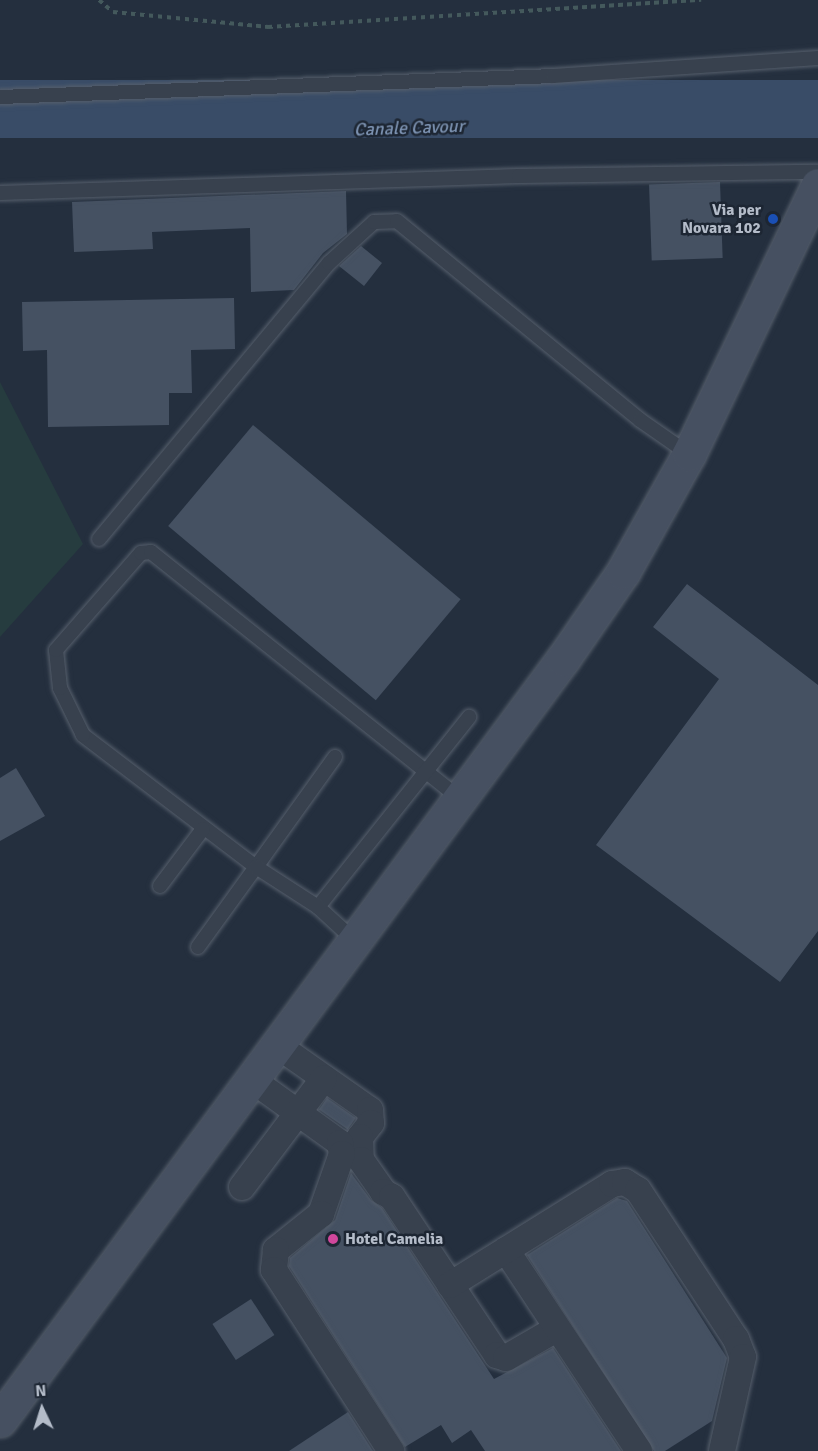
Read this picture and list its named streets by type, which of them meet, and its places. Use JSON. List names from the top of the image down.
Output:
{
  "water": ["Canale Cavour"],
  "places": ["Via per Novara 102", "Hotel Camelia"],
  "north": "top"
}
